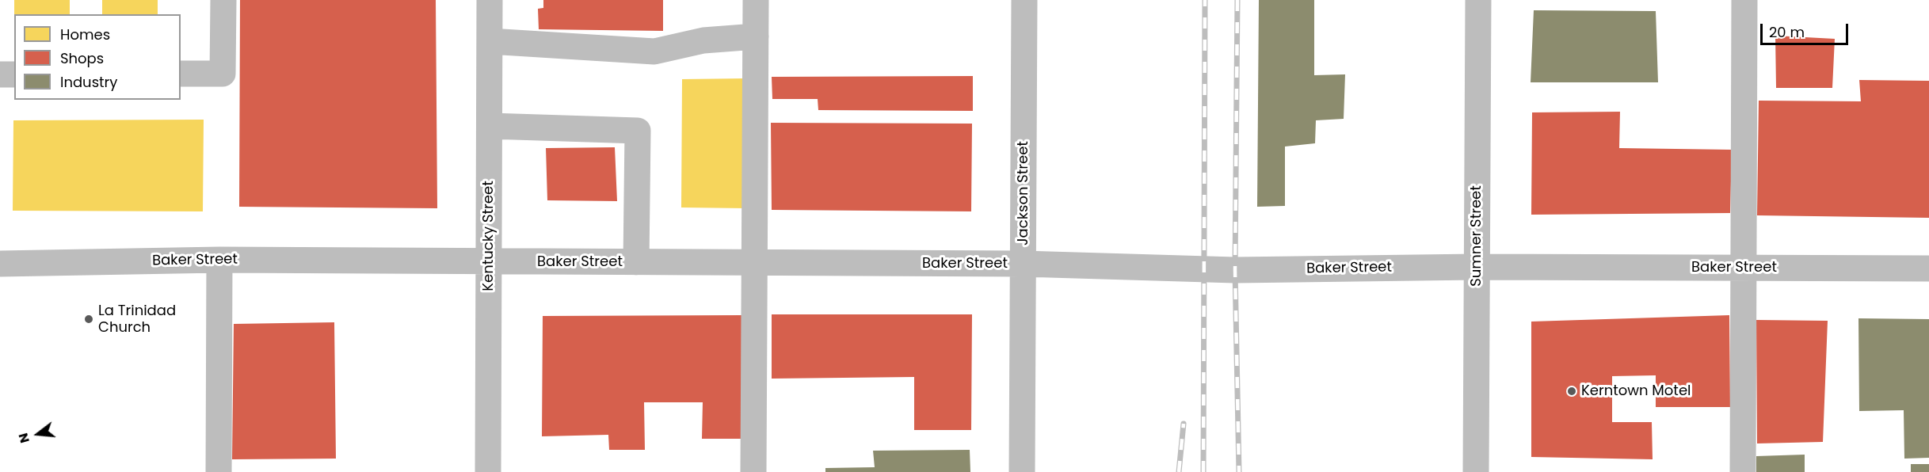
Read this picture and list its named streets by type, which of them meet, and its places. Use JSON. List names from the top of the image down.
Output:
{
  "streets": {
    "street": [
      "Jackson Street",
      "Kentucky Street",
      "Sumner Street",
      "Baker Street"
    ]
  },
  "crossings": [
    ["Jackson Street", "Baker Street"],
    ["Kentucky Street", "Baker Street"],
    ["Sumner Street", "Baker Street"]
  ],
  "places": ["La Trinidad Church", "Kerntown Motel"],
  "legend": ["Homes", "Shops", "Industry"],
  "scale_bar": "20 m",
  "north": "left"
}
